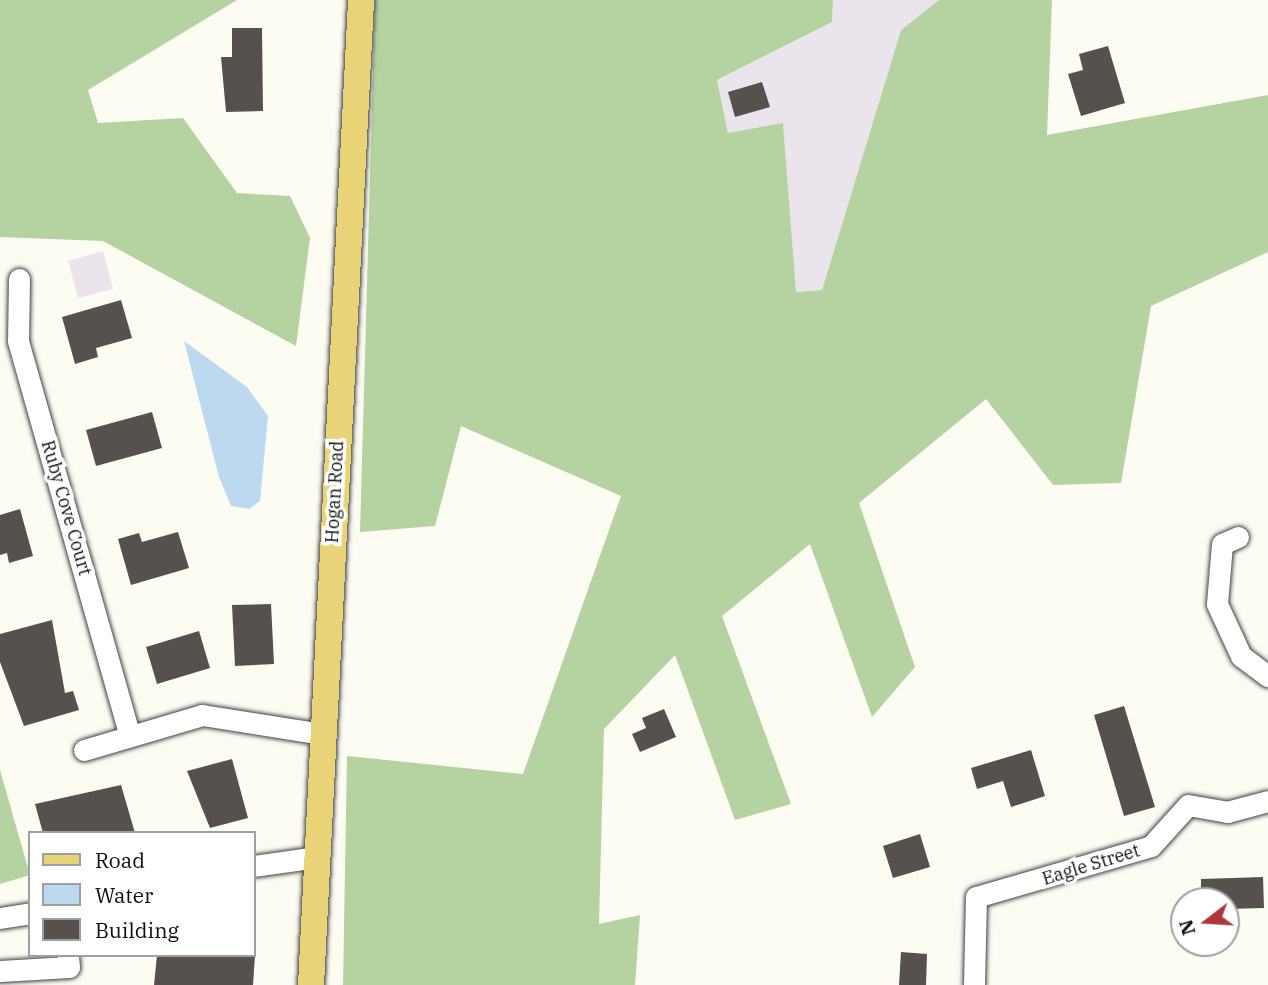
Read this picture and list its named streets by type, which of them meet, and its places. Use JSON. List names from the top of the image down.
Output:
{
  "streets": {
    "main road": ["Hogan Road"],
    "street": ["Ruby Cove Court", "Eagle Street"]
  },
  "legend": ["Road", "Water", "Building"],
  "north": "left"
}
